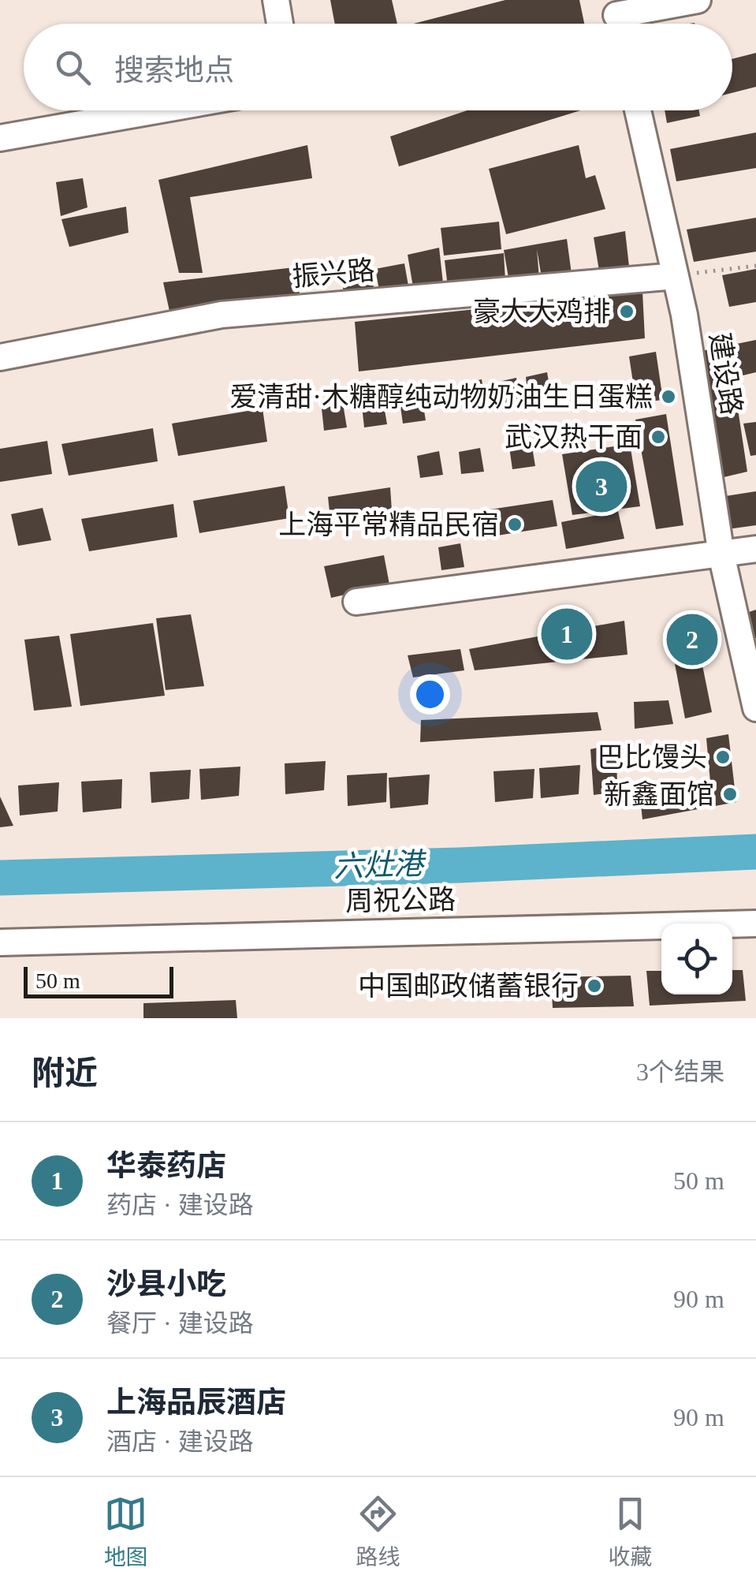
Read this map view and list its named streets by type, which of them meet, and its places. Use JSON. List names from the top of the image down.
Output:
{
  "streets": {
    "street": ["振兴路", "建设路", "周祝公路"]
  },
  "crossings": [
    ["振兴路", "建设路"]
  ],
  "water": ["六灶港"],
  "places": [
    "豪大大鸡排",
    "爱清甜·木糖醇纯动物奶油生日蛋糕",
    "武汉热干面",
    "上海平常精品民宿",
    "巴比馒头",
    "新鑫面馆",
    "中国邮政储蓄银行"
  ],
  "scale_bar": "50 m",
  "page": {
    "search": "搜索地点",
    "pins": ["3", "1", "2"],
    "scale": "50 m",
    "heading": ["附近", "3个结果"],
    "list": [
      {
        "mark": "1",
        "name": "华泰药店",
        "note": "药店 · 建设路",
        "value": "50 m"
      },
      {
        "mark": "2",
        "name": "沙县小吃",
        "note": "餐厅 · 建设路",
        "value": "90 m"
      },
      {
        "mark": "3",
        "name": "上海品辰酒店",
        "note": "酒店 · 建设路",
        "value": "90 m"
      }
    ],
    "nav": ["地图", "路线", "收藏"]
  }
}
